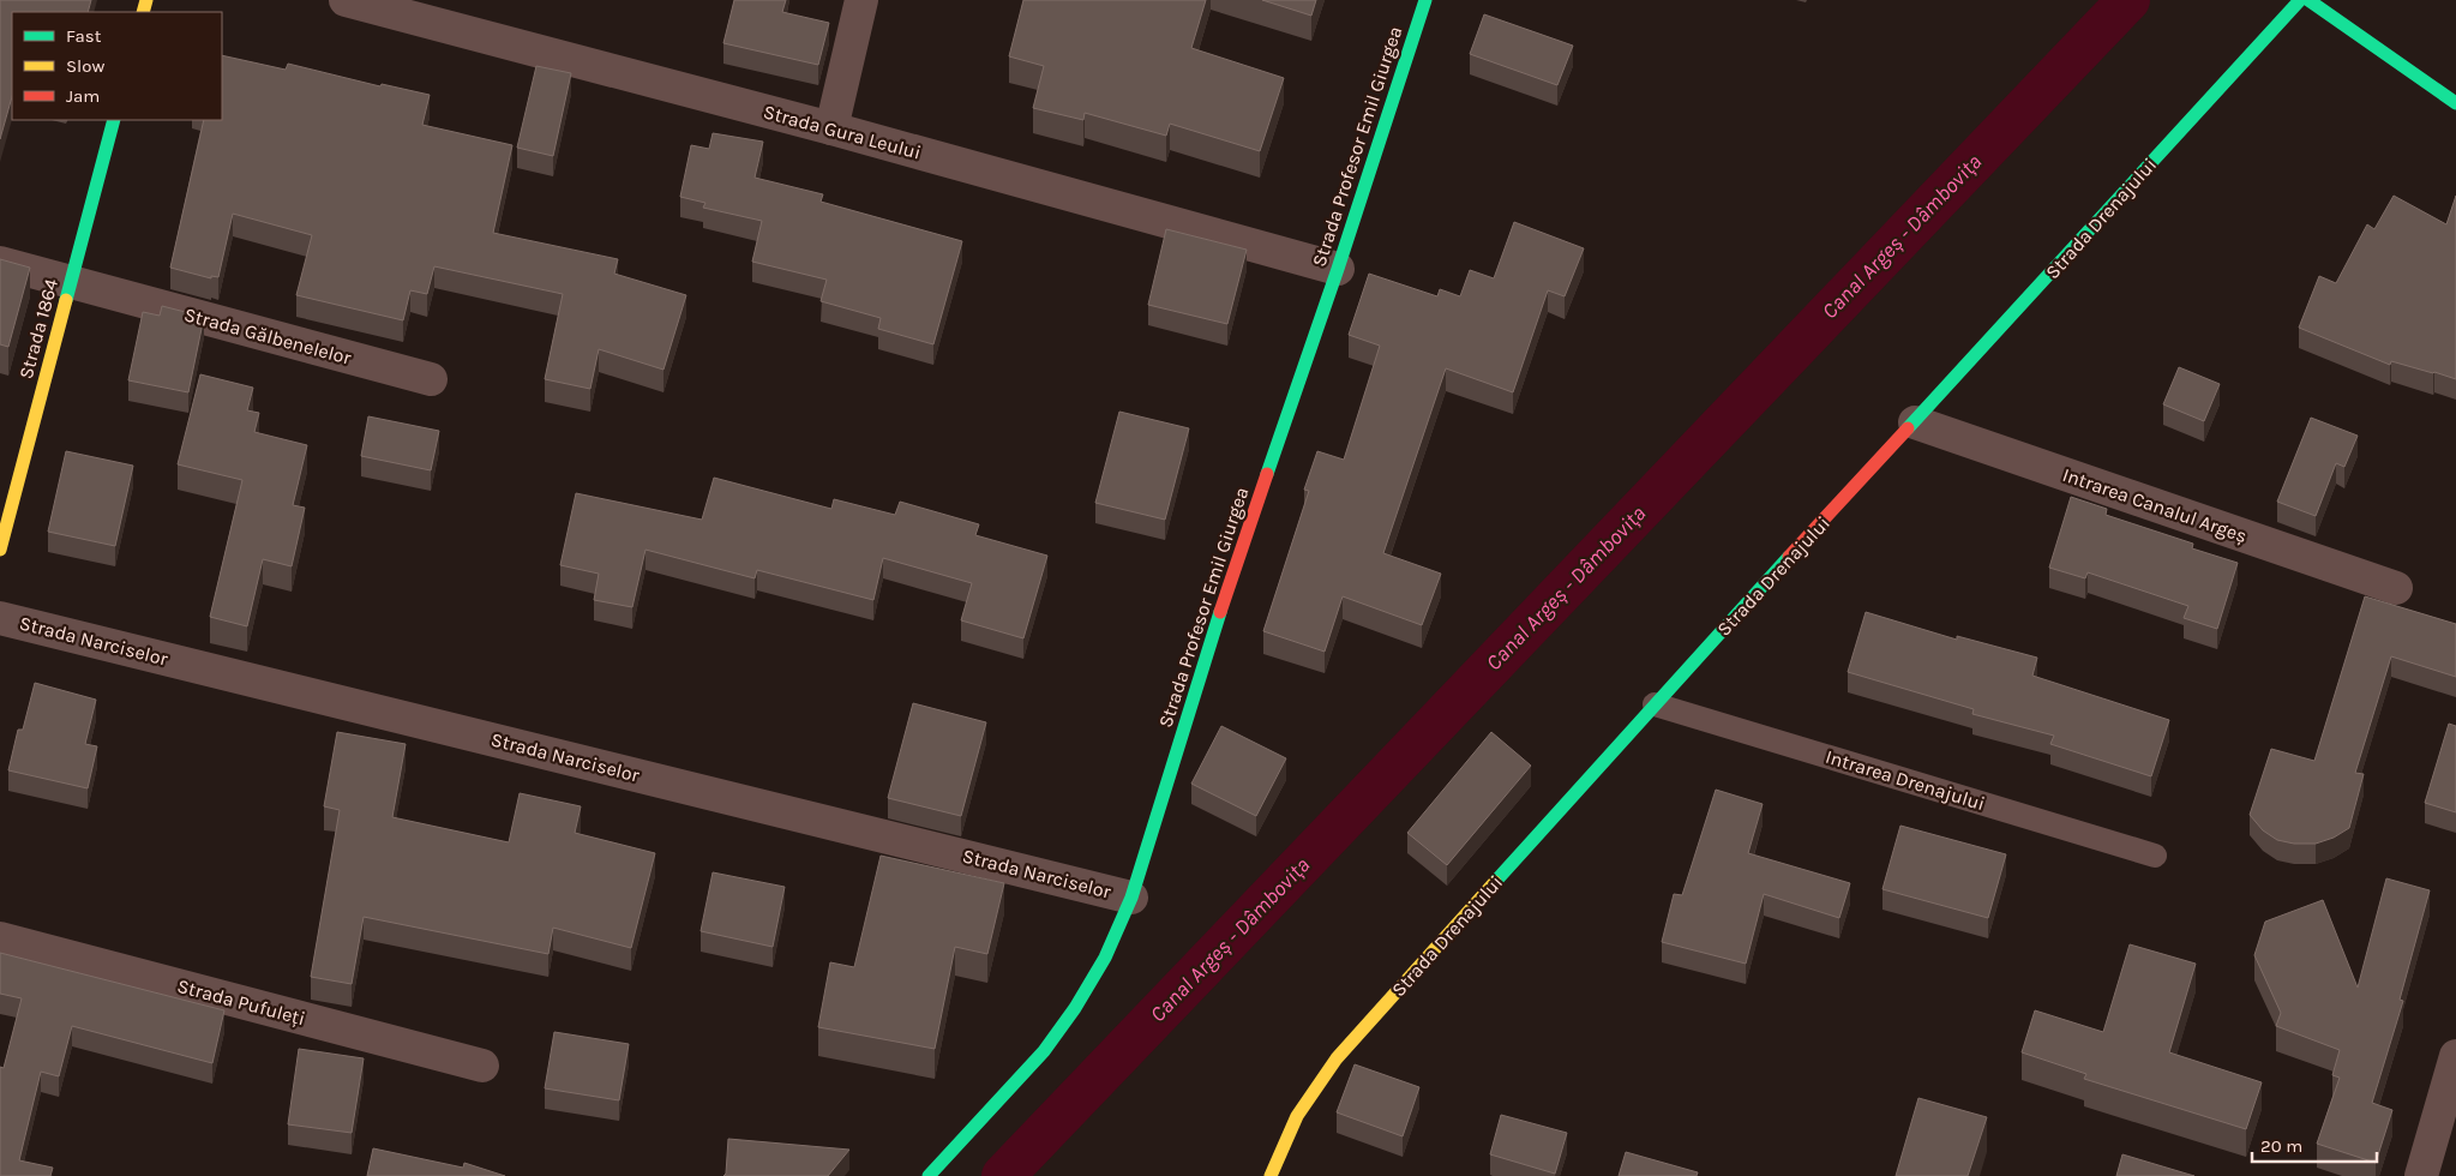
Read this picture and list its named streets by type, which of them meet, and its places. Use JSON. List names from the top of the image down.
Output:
{
  "streets": {
    "street": [
      "Strada Gura Leului",
      "Strada Profesor Emil Giurgea",
      "Strada Drenajului",
      "Strada 1864",
      "Strada Gălbenelelor",
      "Intrarea Canalul Argeș",
      "Strada Narciselor",
      "Strada Pufuleți"
    ],
    "lane": ["Intrarea Drenajului"]
  },
  "crossings": [
    ["Strada Gura Leului", "Strada Profesor Emil Giurgea"],
    ["Strada Profesor Emil Giurgea", "Strada Narciselor"],
    ["Strada Drenajului", "Intrarea Canalul Argeș"],
    ["Strada Drenajului", "Intrarea Drenajului"],
    ["Strada 1864", "Strada Gălbenelelor"]
  ],
  "water": ["Canal Argeș - Dâmbovița"],
  "legend": ["Fast", "Slow", "Jam"],
  "scale_bar": "20 m"
}
